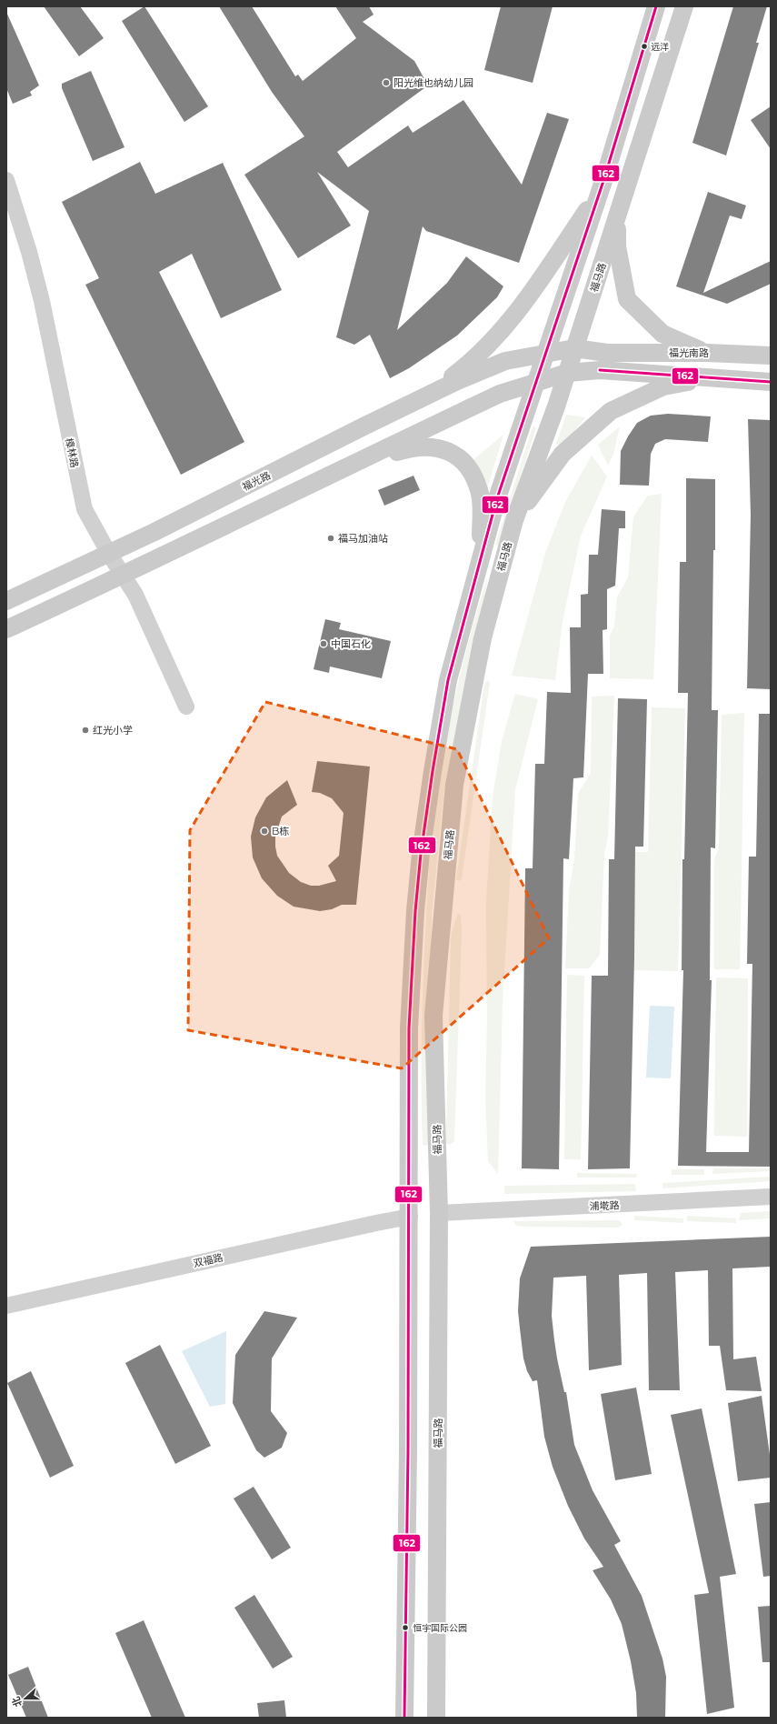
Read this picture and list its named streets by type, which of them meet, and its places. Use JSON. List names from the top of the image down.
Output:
{
  "streets": {
    "main road": ["福马路", "福光南路", "福光路"],
    "street": ["樟林路", "浦墘路", "双福路"]
  },
  "crossings": [
    ["福马路", "福光南路"],
    ["福马路", "浦墘路"],
    ["福光南路", "福光路"],
    ["樟林路", "福光路"]
  ],
  "places": [
    "远洋",
    "阳光维也纳幼儿园",
    "福马加油站",
    "中国石化",
    "红光小学",
    "B栋",
    "恒宇国际公园"
  ],
  "lines": ["transit line 162"],
  "north": "left"
}
